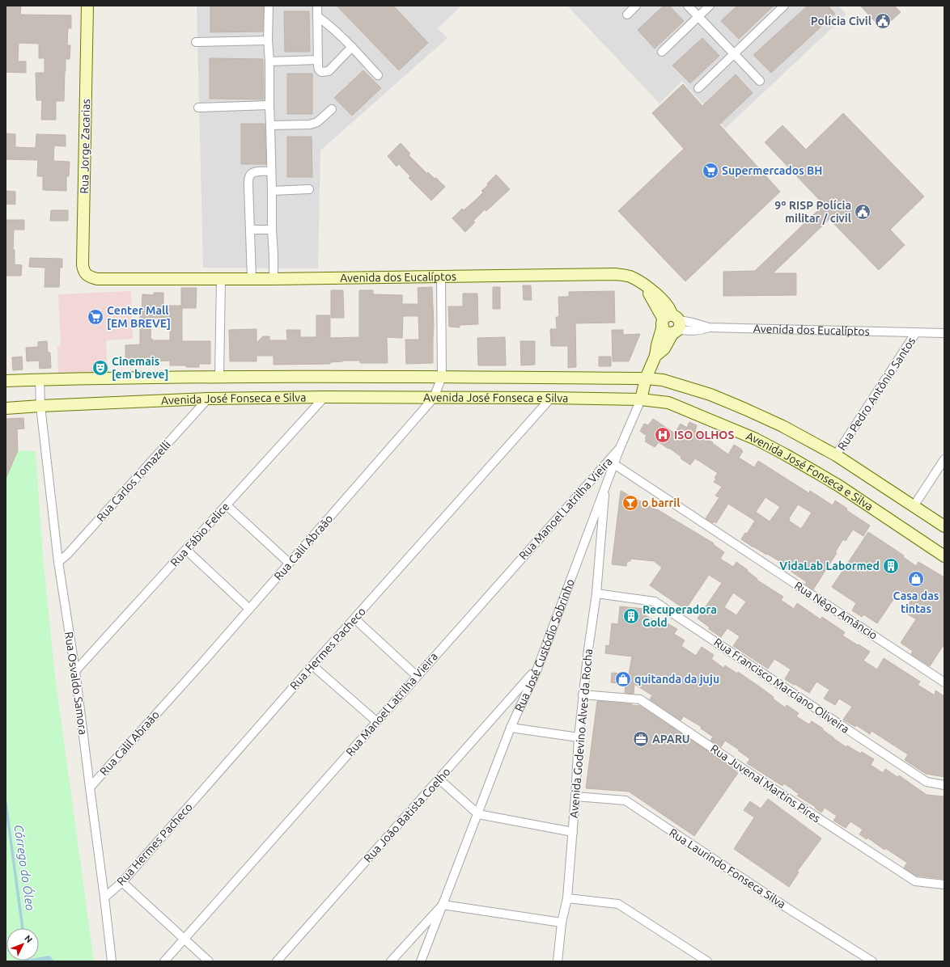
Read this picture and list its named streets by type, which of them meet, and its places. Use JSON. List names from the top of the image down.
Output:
{
  "streets": {
    "main road": [
      "Rua Jorge Zacarias",
      "Avenida dos Eucalíptos",
      "Avenida José Fonseca e Silva",
      "Rua José Custódio Sobrinho"
    ],
    "street": [
      "Rua Pedro Antônio Santos",
      "Rua Carlos Tomazelli",
      "Rua Manoel Latrilha Vieira",
      "Rua Fábio Felice",
      "Rua Calil Abraão",
      "Rua Nêgo Amâncio",
      "Rua Hermes Pacheco",
      "Rua Osvaldo Samora",
      "Rua Francisco Marciano Oliveira",
      "Avenida Godevino Alves da Rocha",
      "Rua Juvenal Martins Pires",
      "Rua João Batista Coelho",
      "Rua Laurindo Fonseca Silva"
    ]
  },
  "crossings": [
    ["Rua Jorge Zacarias", "Avenida dos Eucalíptos"],
    ["Avenida dos Eucalíptos", "Rua Pedro Antônio Santos"],
    ["Avenida dos Eucalíptos", "Rua Calil Abraão"],
    ["Avenida dos Eucalíptos", "Rua José Custódio Sobrinho"],
    ["Rua Pedro Antônio Santos", "Avenida José Fonseca e Silva"],
    ["Avenida José Fonseca e Silva", "Rua Carlos Tomazelli"],
    ["Avenida José Fonseca e Silva", "Rua Fábio Felice"],
    ["Avenida José Fonseca e Silva", "Rua Calil Abraão"],
    ["Avenida José Fonseca e Silva", "Rua José Custódio Sobrinho"],
    ["Avenida José Fonseca e Silva", "Rua Hermes Pacheco"],
    ["Avenida José Fonseca e Silva", "Rua Osvaldo Samora"],
    ["Rua Carlos Tomazelli", "Rua Osvaldo Samora"],
    ["Rua Manoel Latrilha Vieira", "Rua José Custódio Sobrinho"],
    ["Rua Fábio Felice", "Rua Osvaldo Samora"],
    ["Rua Calil Abraão", "Rua Osvaldo Samora"],
    ["Rua Nêgo Amâncio", "Rua José Custódio Sobrinho"],
    ["Rua José Custódio Sobrinho", "Avenida Godevino Alves da Rocha"],
    ["Rua José Custódio Sobrinho", "Rua João Batista Coelho"],
    ["Rua Hermes Pacheco", "Rua Osvaldo Samora"],
    ["Rua Francisco Marciano Oliveira", "Avenida Godevino Alves da Rocha"],
    ["Avenida Godevino Alves da Rocha", "Rua Juvenal Martins Pires"],
    ["Avenida Godevino Alves da Rocha", "Rua Laurindo Fonseca Silva"]
  ],
  "water": ["Córrego do Óleo"],
  "places": {
    "public building": ["Polícia Civil", "9º RISP Polícia militar / civil"],
    "supermarket": ["Supermercados BH", "Center Mall [EM BREVE]"],
    "theatre": ["Cinemais [em breve]"],
    "hospital": ["ISO OLHOS"],
    "bar": ["o barril"],
    "building": ["VidaLab Labormed", "Recuperadora Gold"],
    "shop": ["Casa das tintas", "quitanda da juju"],
    "office": ["APARU"]
  },
  "north": "top right"
}
